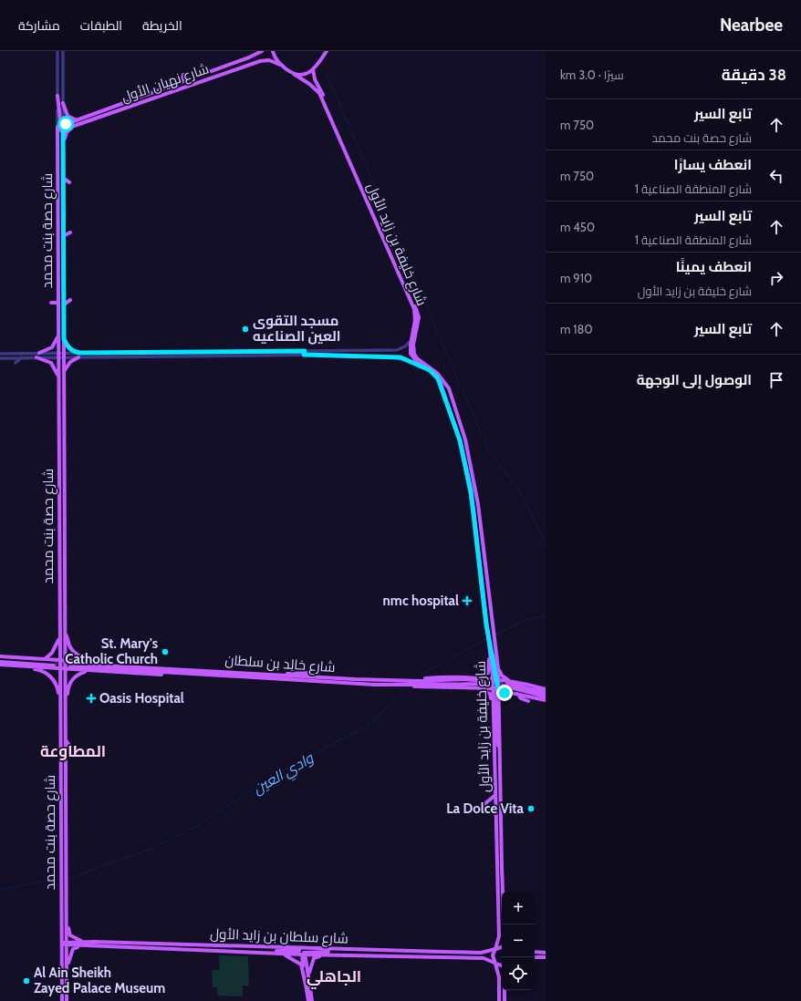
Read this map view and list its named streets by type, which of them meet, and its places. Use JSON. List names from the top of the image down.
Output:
{
  "streets": {
    "main road": [
      "شارع نهيان الأول",
      "شارع حصة بنت محمد",
      "شارع خليفة بن زايد الأول",
      "شارع خالِد بن سلطان",
      "شارع سلطان بن زايد الأول"
    ]
  },
  "crossings": [
    ["شارع نهيان الأول", "شارع حصة بنت محمد"],
    ["شارع نهيان الأول", "شارع خليفة بن زايد الأول"],
    ["شارع حصة بنت محمد", "شارع سلطان بن زايد الأول"],
    ["شارع خليفة بن زايد الأول", "شارع سلطان بن زايد الأول"]
  ],
  "districts": ["المطاوعة", "الجاهلي"],
  "water": ["وادي العين"],
  "places": {
    "other": [
      "مسجد التقوى العين الصناعيه",
      "St. Mary's Catholic Church",
      "La Dolce Vita",
      "Al Ain Sheikh Zayed Palace Museum"
    ],
    "health": ["nmc hospital", "Oasis Hospital"]
  },
  "page": {
    "header": "Nearbee",
    "nav": ["الخريطة", "الطبقات", "مشاركة"],
    "heading": ["38 دقيقة", "سيرًا · 3.0 km"],
    "list": [
      ["تابع السير", "شارع حصة بنت محمد", "750 m"],
      ["انعطف يسارًا", "شارع المنطقة الصناعية 1", "750 m"],
      ["تابع السير", "شارع المنطقة الصناعية 1", "450 m"],
      ["انعطف يمينًا", "شارع خليفة بن زايد الأول", "910 m"],
      ["تابع السير", "180 m"],
      "الوصول إلى الوجهة"
    ],
    "map_buttons": ["+", "−"]
  }
}
